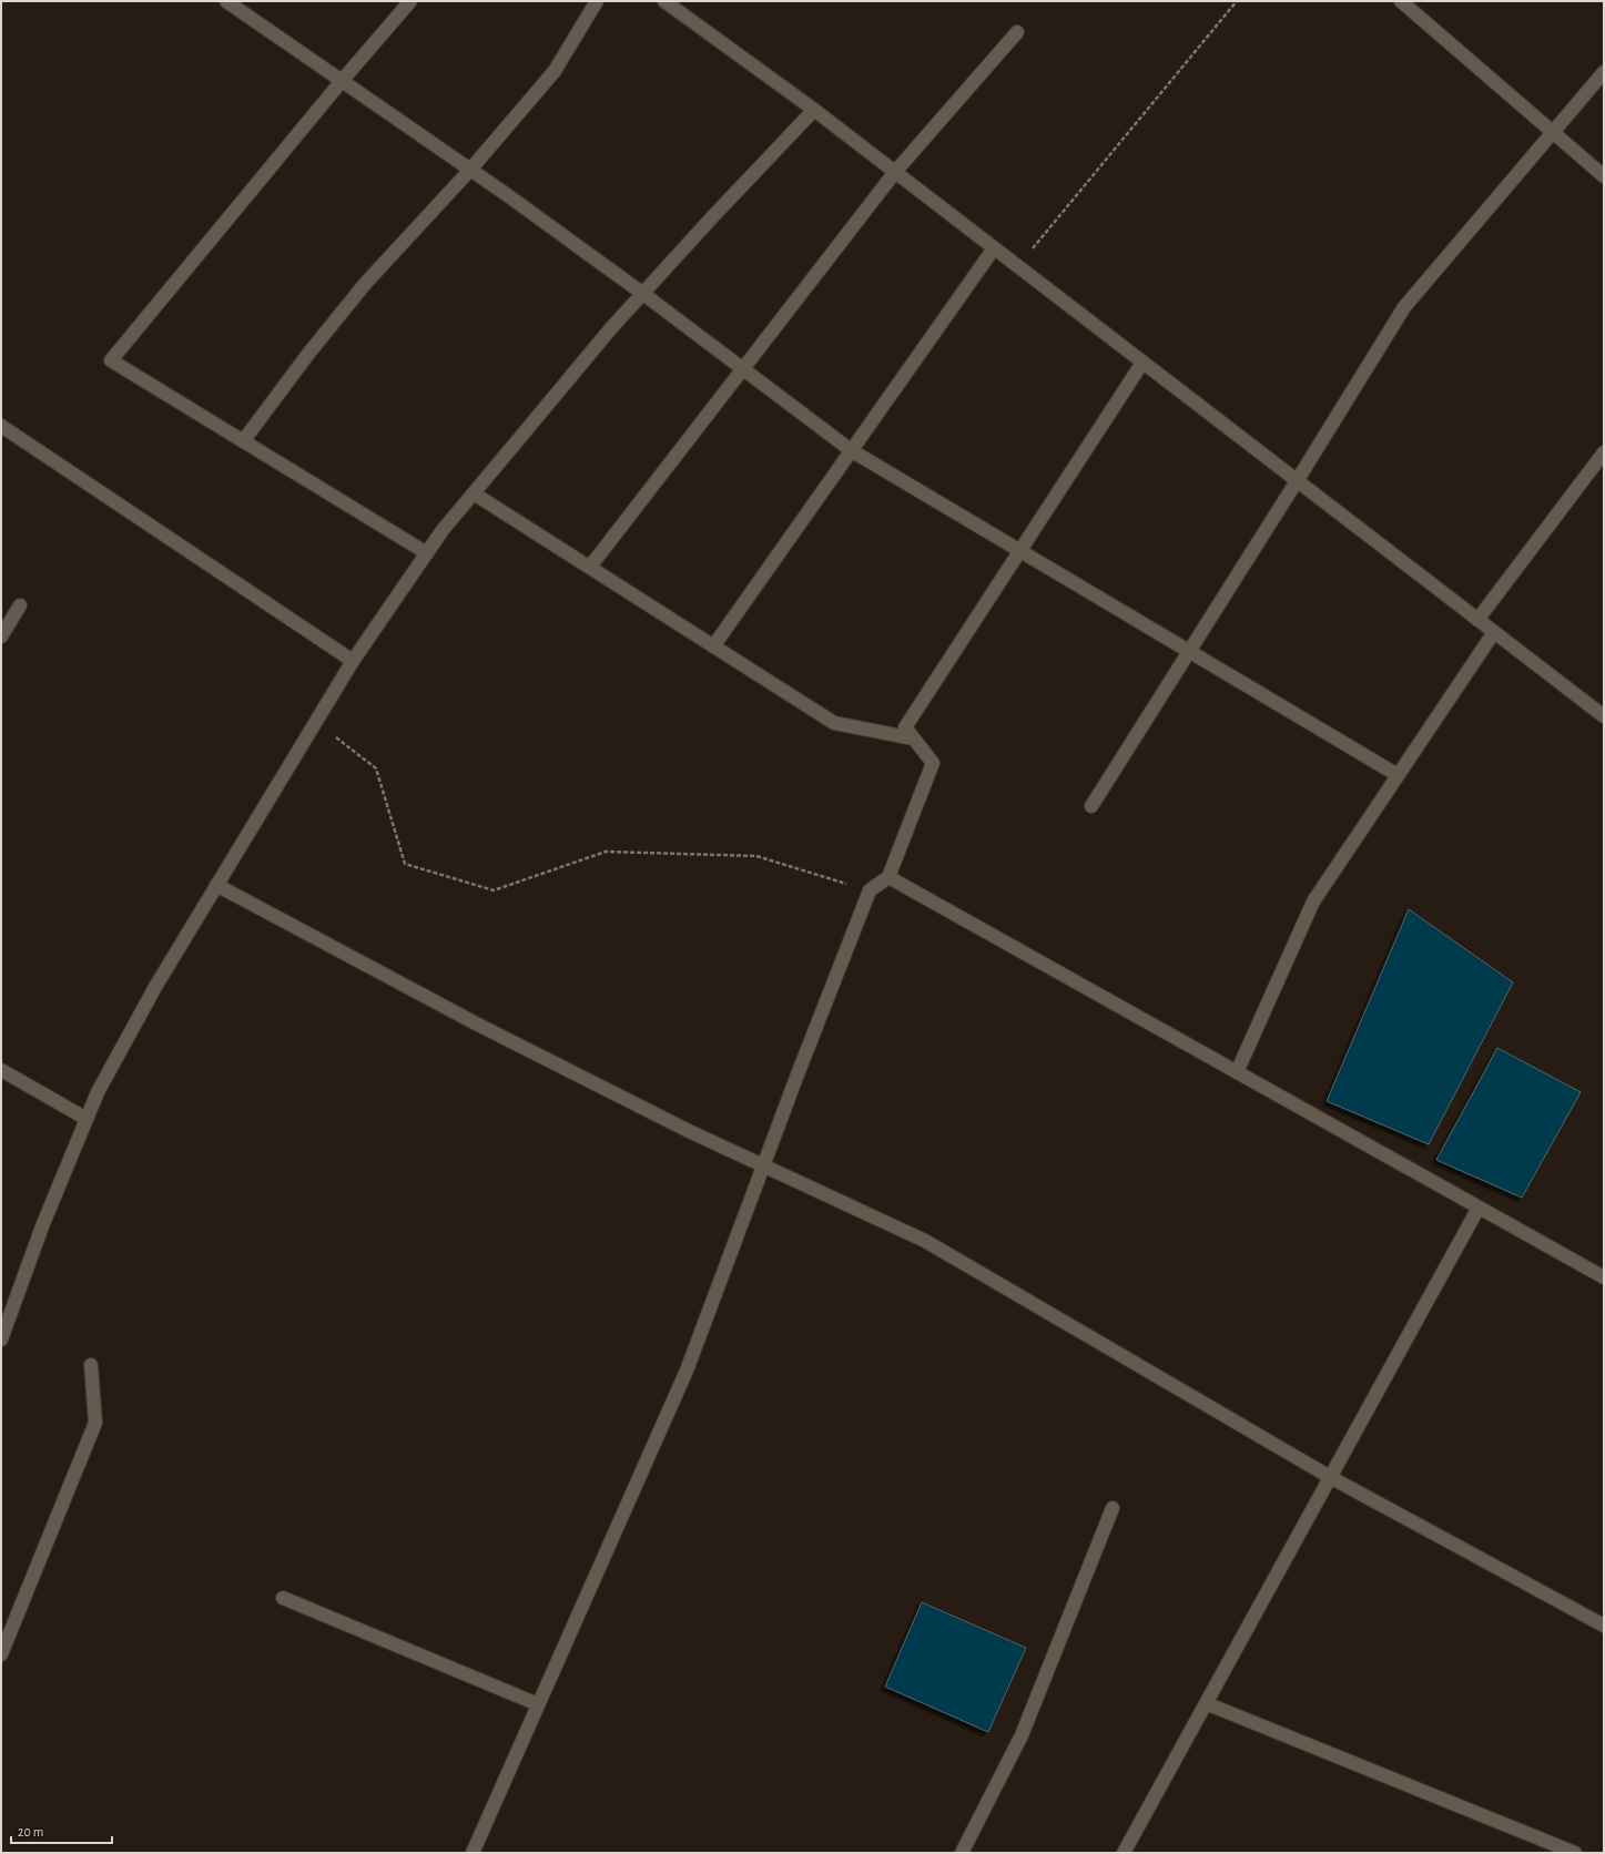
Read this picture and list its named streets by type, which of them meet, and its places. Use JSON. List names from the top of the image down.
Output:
{
  "scale_bar": "20 m"
}
